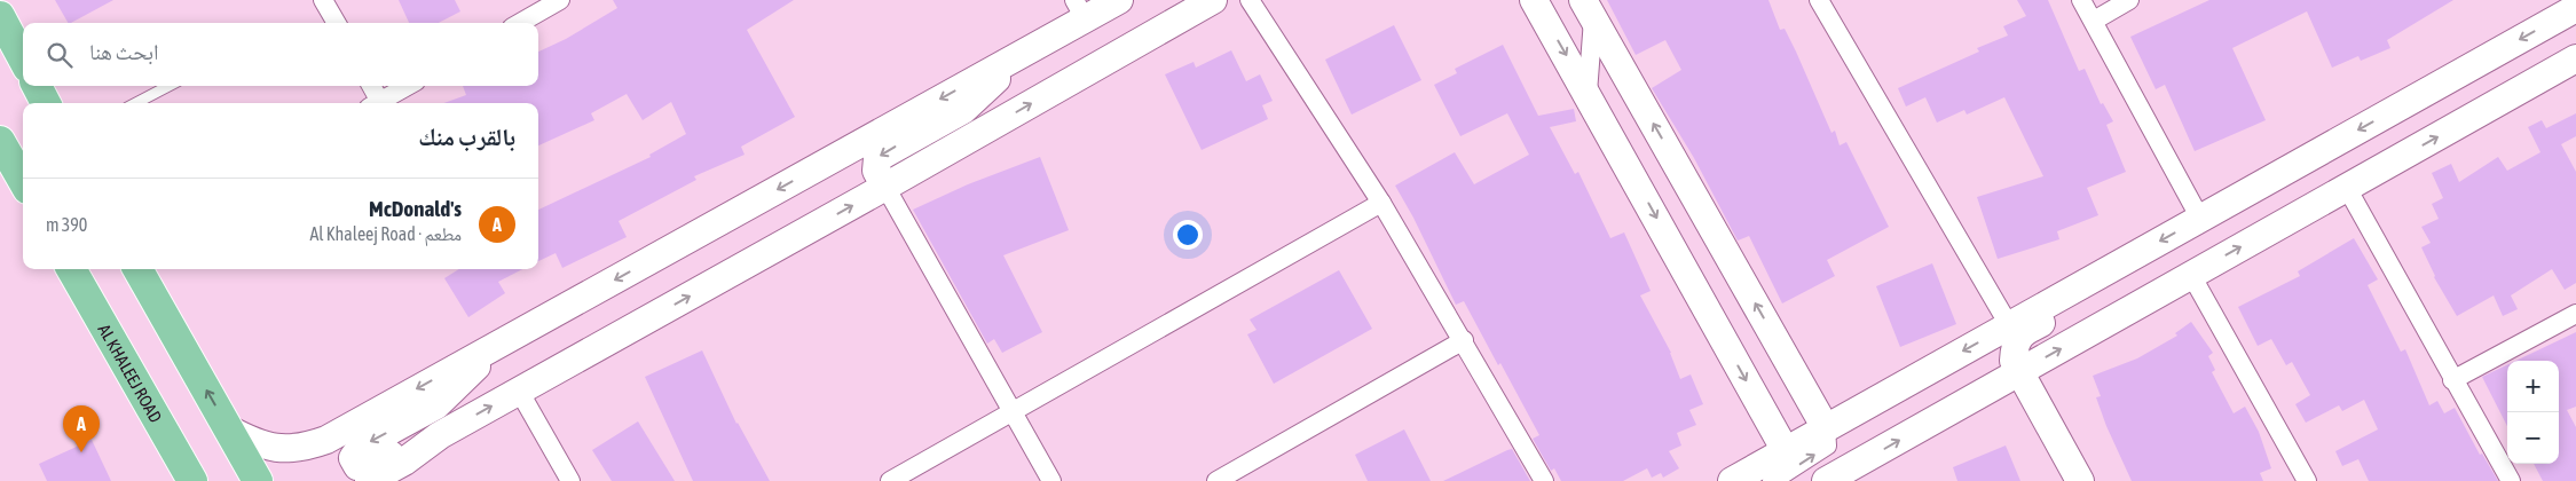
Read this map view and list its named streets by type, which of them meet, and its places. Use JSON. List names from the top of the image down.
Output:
{
  "streets": {
    "main road": ["AL KHALEEJ ROAD"]
  },
  "page": {
    "search": "ابحث هنا",
    "heading": "بالقرب منك",
    "list": [
      {
        "mark": "A",
        "name": "McDonald's",
        "note": "مطعم · Al Khaleej Road",
        "value": "390 m"
      }
    ],
    "map_buttons": ["+", "−"],
    "pins": "A"
  }
}
